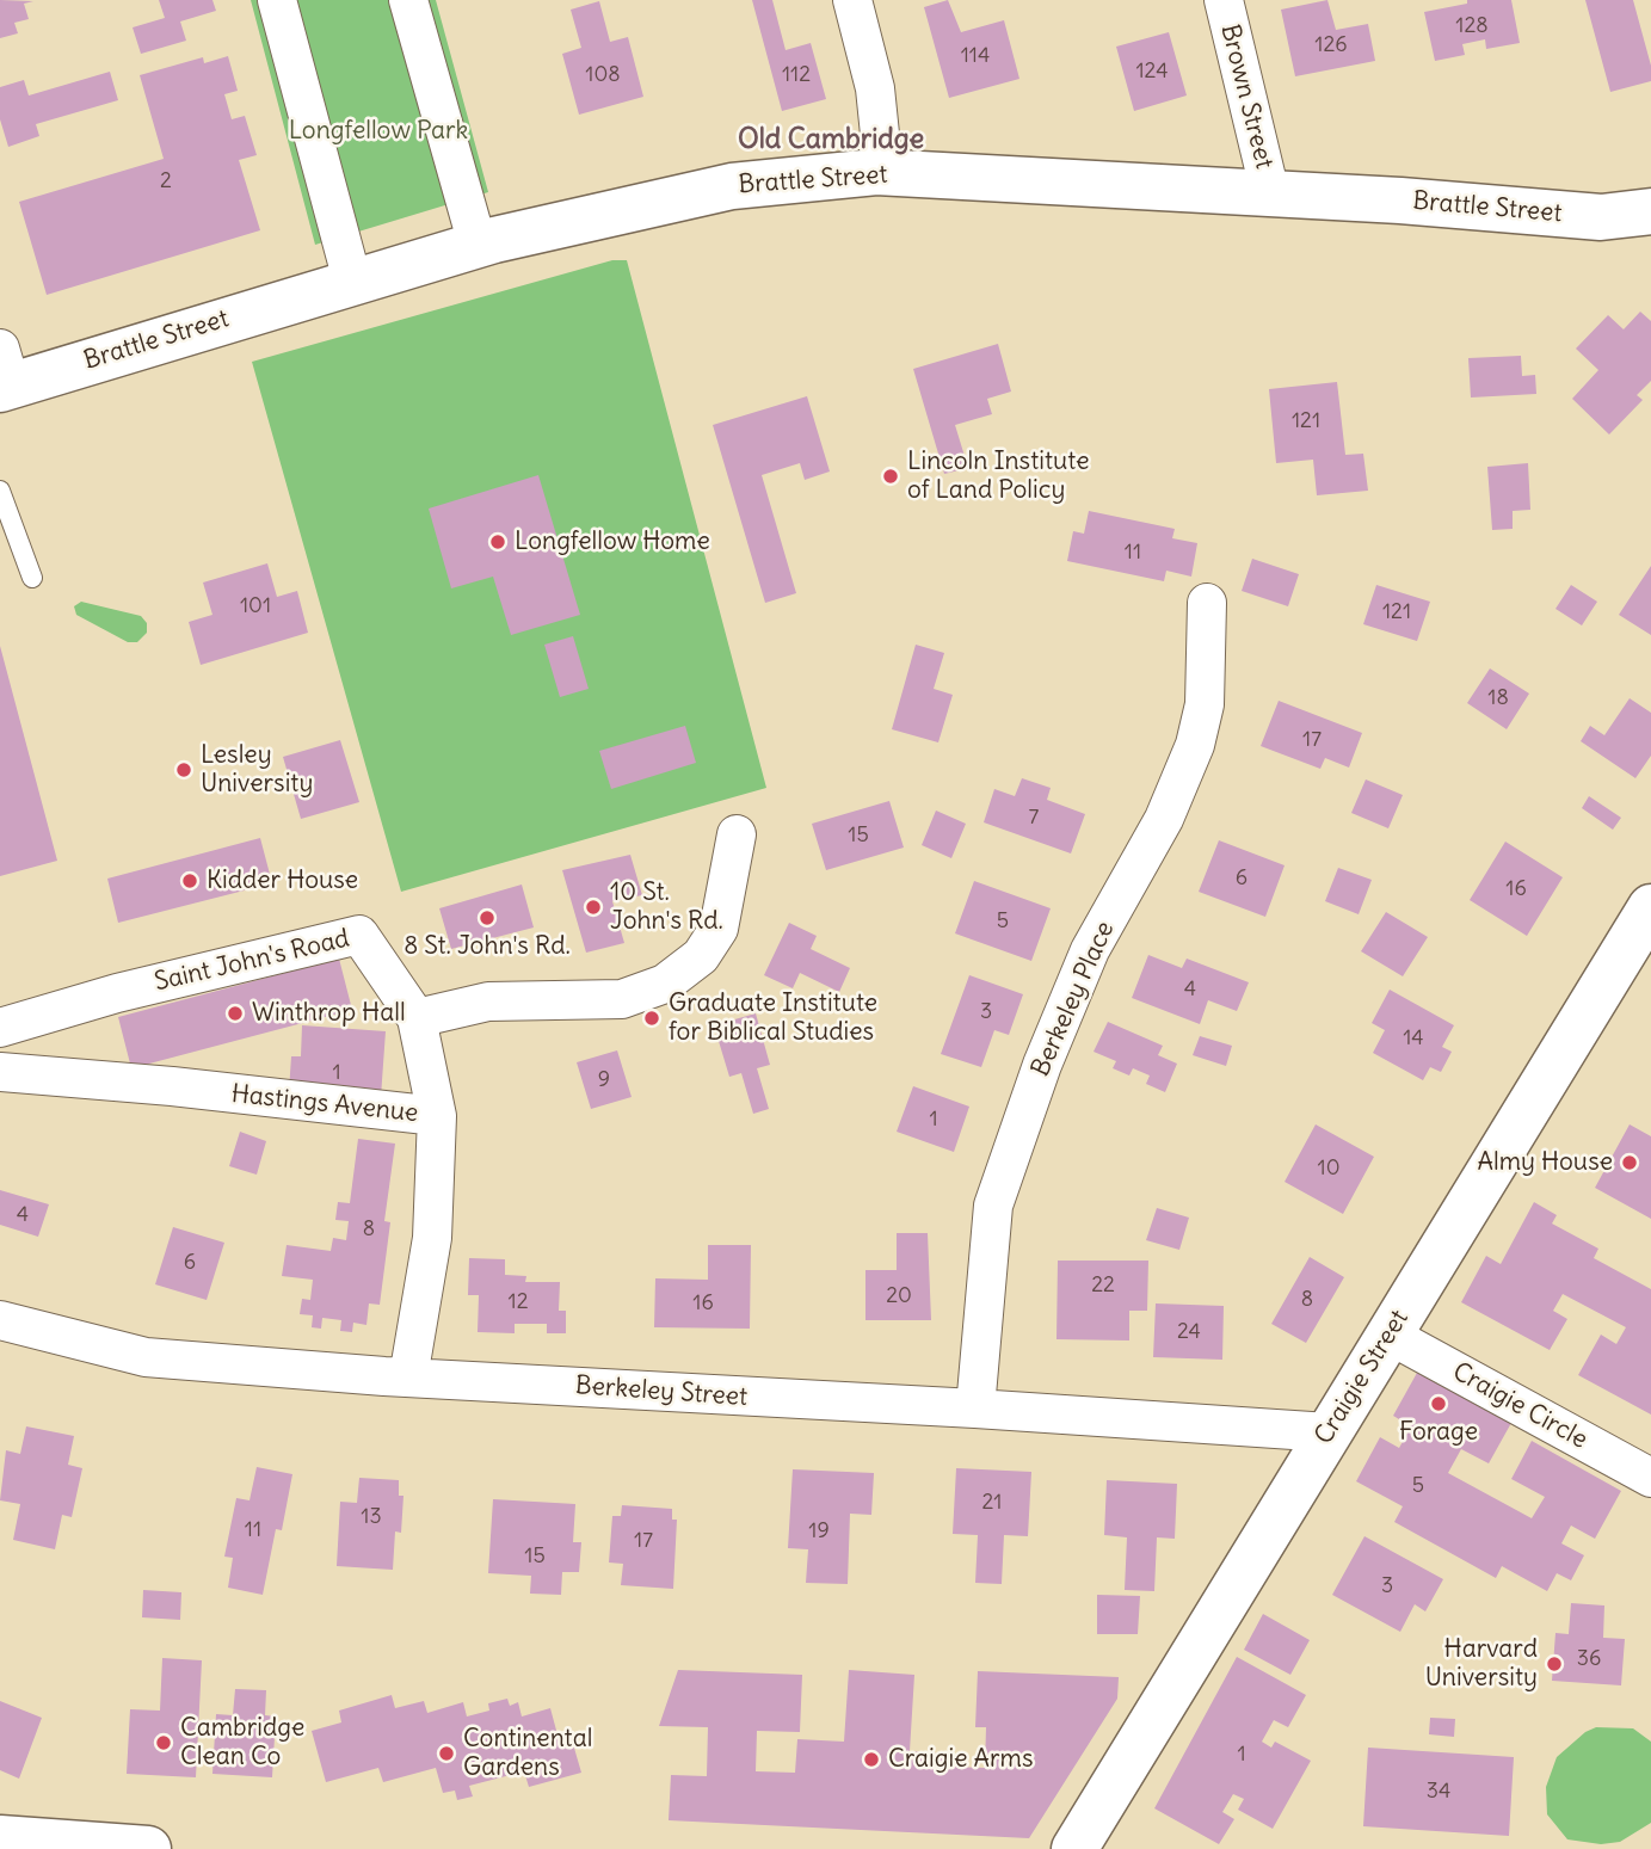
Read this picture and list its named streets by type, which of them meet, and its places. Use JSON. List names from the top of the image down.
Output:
{
  "streets": {
    "main road": ["Brattle Street", "Craigie Street"],
    "street": [
      "Brown Street",
      "Saint John's Road",
      "Berkeley Place",
      "Hastings Avenue",
      "Berkeley Street",
      "Craigie Circle"
    ]
  },
  "crossings": [
    ["Brown Street", "Brattle Street"],
    ["Saint John's Road", "Hastings Avenue"],
    ["Berkeley Place", "Berkeley Street"],
    ["Hastings Avenue", "Berkeley Street"],
    ["Craigie Street", "Berkeley Street"],
    ["Craigie Street", "Craigie Circle"]
  ],
  "districts": ["Old Cambridge"],
  "parks": ["Longfellow Park"],
  "places": [
    "Lincoln Institute of Land Policy",
    "Longfellow Home",
    "Lesley University",
    "Kidder House",
    "10 St. John's Rd.",
    "8 St. John's Rd.",
    "Winthrop Hall",
    "Graduate Institute for Biblical Studies",
    "Almy House",
    "Forage",
    "Harvard University",
    "Cambridge Clean Co",
    "Continental Gardens",
    "Craigie Arms"
  ],
  "house_numbers": [
    "128",
    "126",
    "114",
    "124",
    "108",
    "112",
    "2",
    "121",
    "11",
    "101",
    "121",
    "18",
    "17",
    "7",
    "15",
    "6",
    "16",
    "5",
    "4",
    "3",
    "14",
    "1",
    "9",
    "1",
    "10",
    "4",
    "8",
    "6",
    "22",
    "20",
    "8",
    "12",
    "16",
    "24",
    "5",
    "21",
    "13",
    "11",
    "19",
    "17",
    "15",
    "3",
    "36",
    "1",
    "34"
  ]
}
